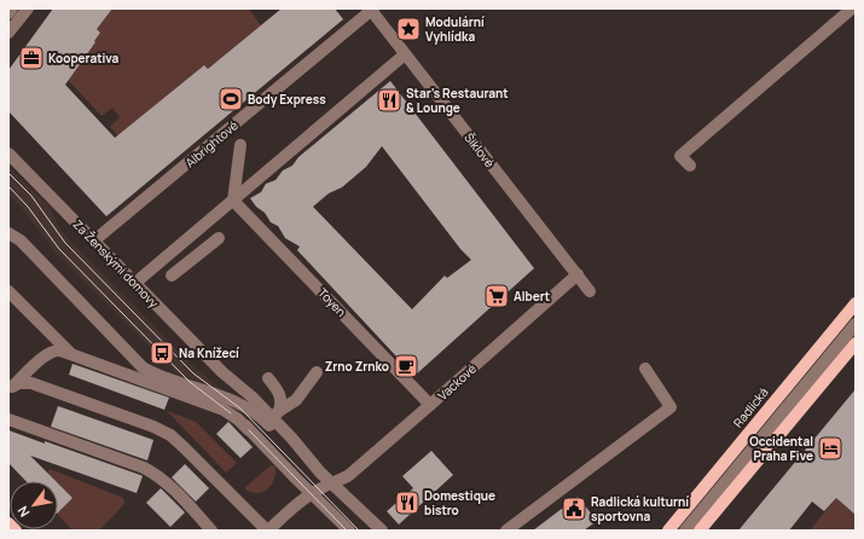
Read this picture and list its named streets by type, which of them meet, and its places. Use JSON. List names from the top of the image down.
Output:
{
  "streets": {
    "main road": ["Radlická"],
    "street": [
      "Albrightové",
      "Šiklové",
      "Za Ženskými domovy",
      "Toyen",
      "Vackové"
    ]
  },
  "crossings": [
    ["Albrightové", "Šiklové"],
    ["Albrightové", "Za Ženskými domovy"],
    ["Šiklové", "Vackové"],
    ["Za Ženskými domovy", "Vackové"],
    ["Toyen", "Vackové"]
  ],
  "places": {
    "place": ["Modulární Vyhlídka"],
    "office": ["Kooperativa"],
    "sports": ["Body Express"],
    "restaurant": ["Star’s Restaurant & Lounge", "Domestique bistro"],
    "supermarket": ["Albert"],
    "bus stop": ["Na Knížecí"],
    "cafe": ["Zrno Zrnko"],
    "hotel": ["Occidental Praha Five"],
    "public building": ["Radlická kulturní sportovna"]
  },
  "north": "bottom left"
}
